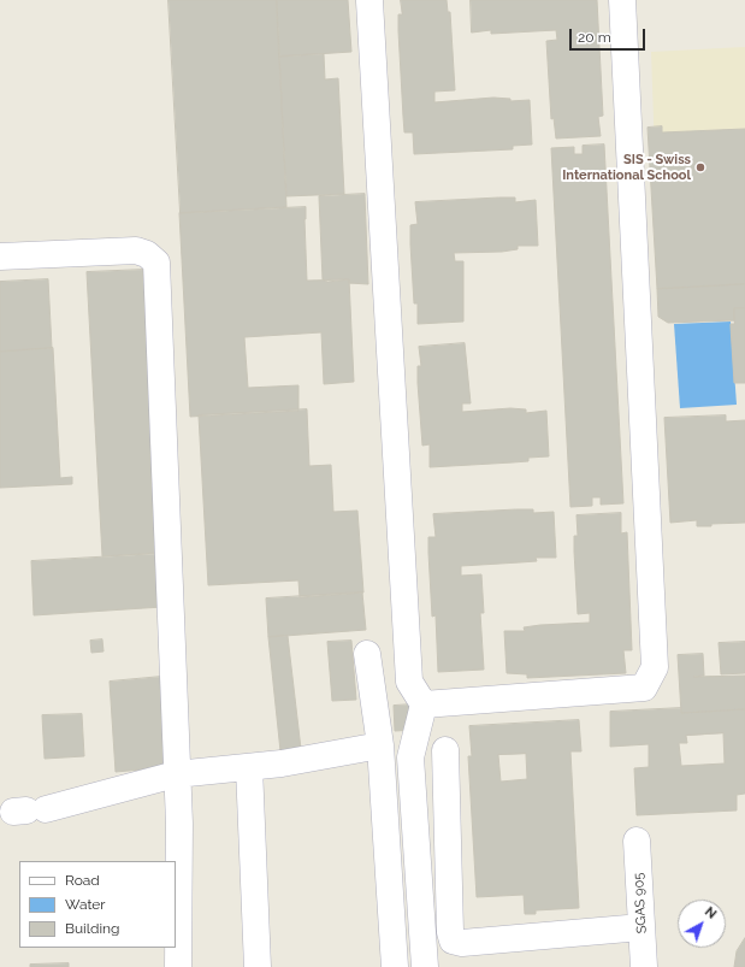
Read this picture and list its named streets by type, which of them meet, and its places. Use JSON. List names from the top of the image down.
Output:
{
  "streets": {
    "lane": ["SGAS 905"]
  },
  "places": ["SIS - Swiss International School"],
  "legend": ["Road", "Water", "Building"],
  "scale_bar": "20 m",
  "north": "top right"
}
